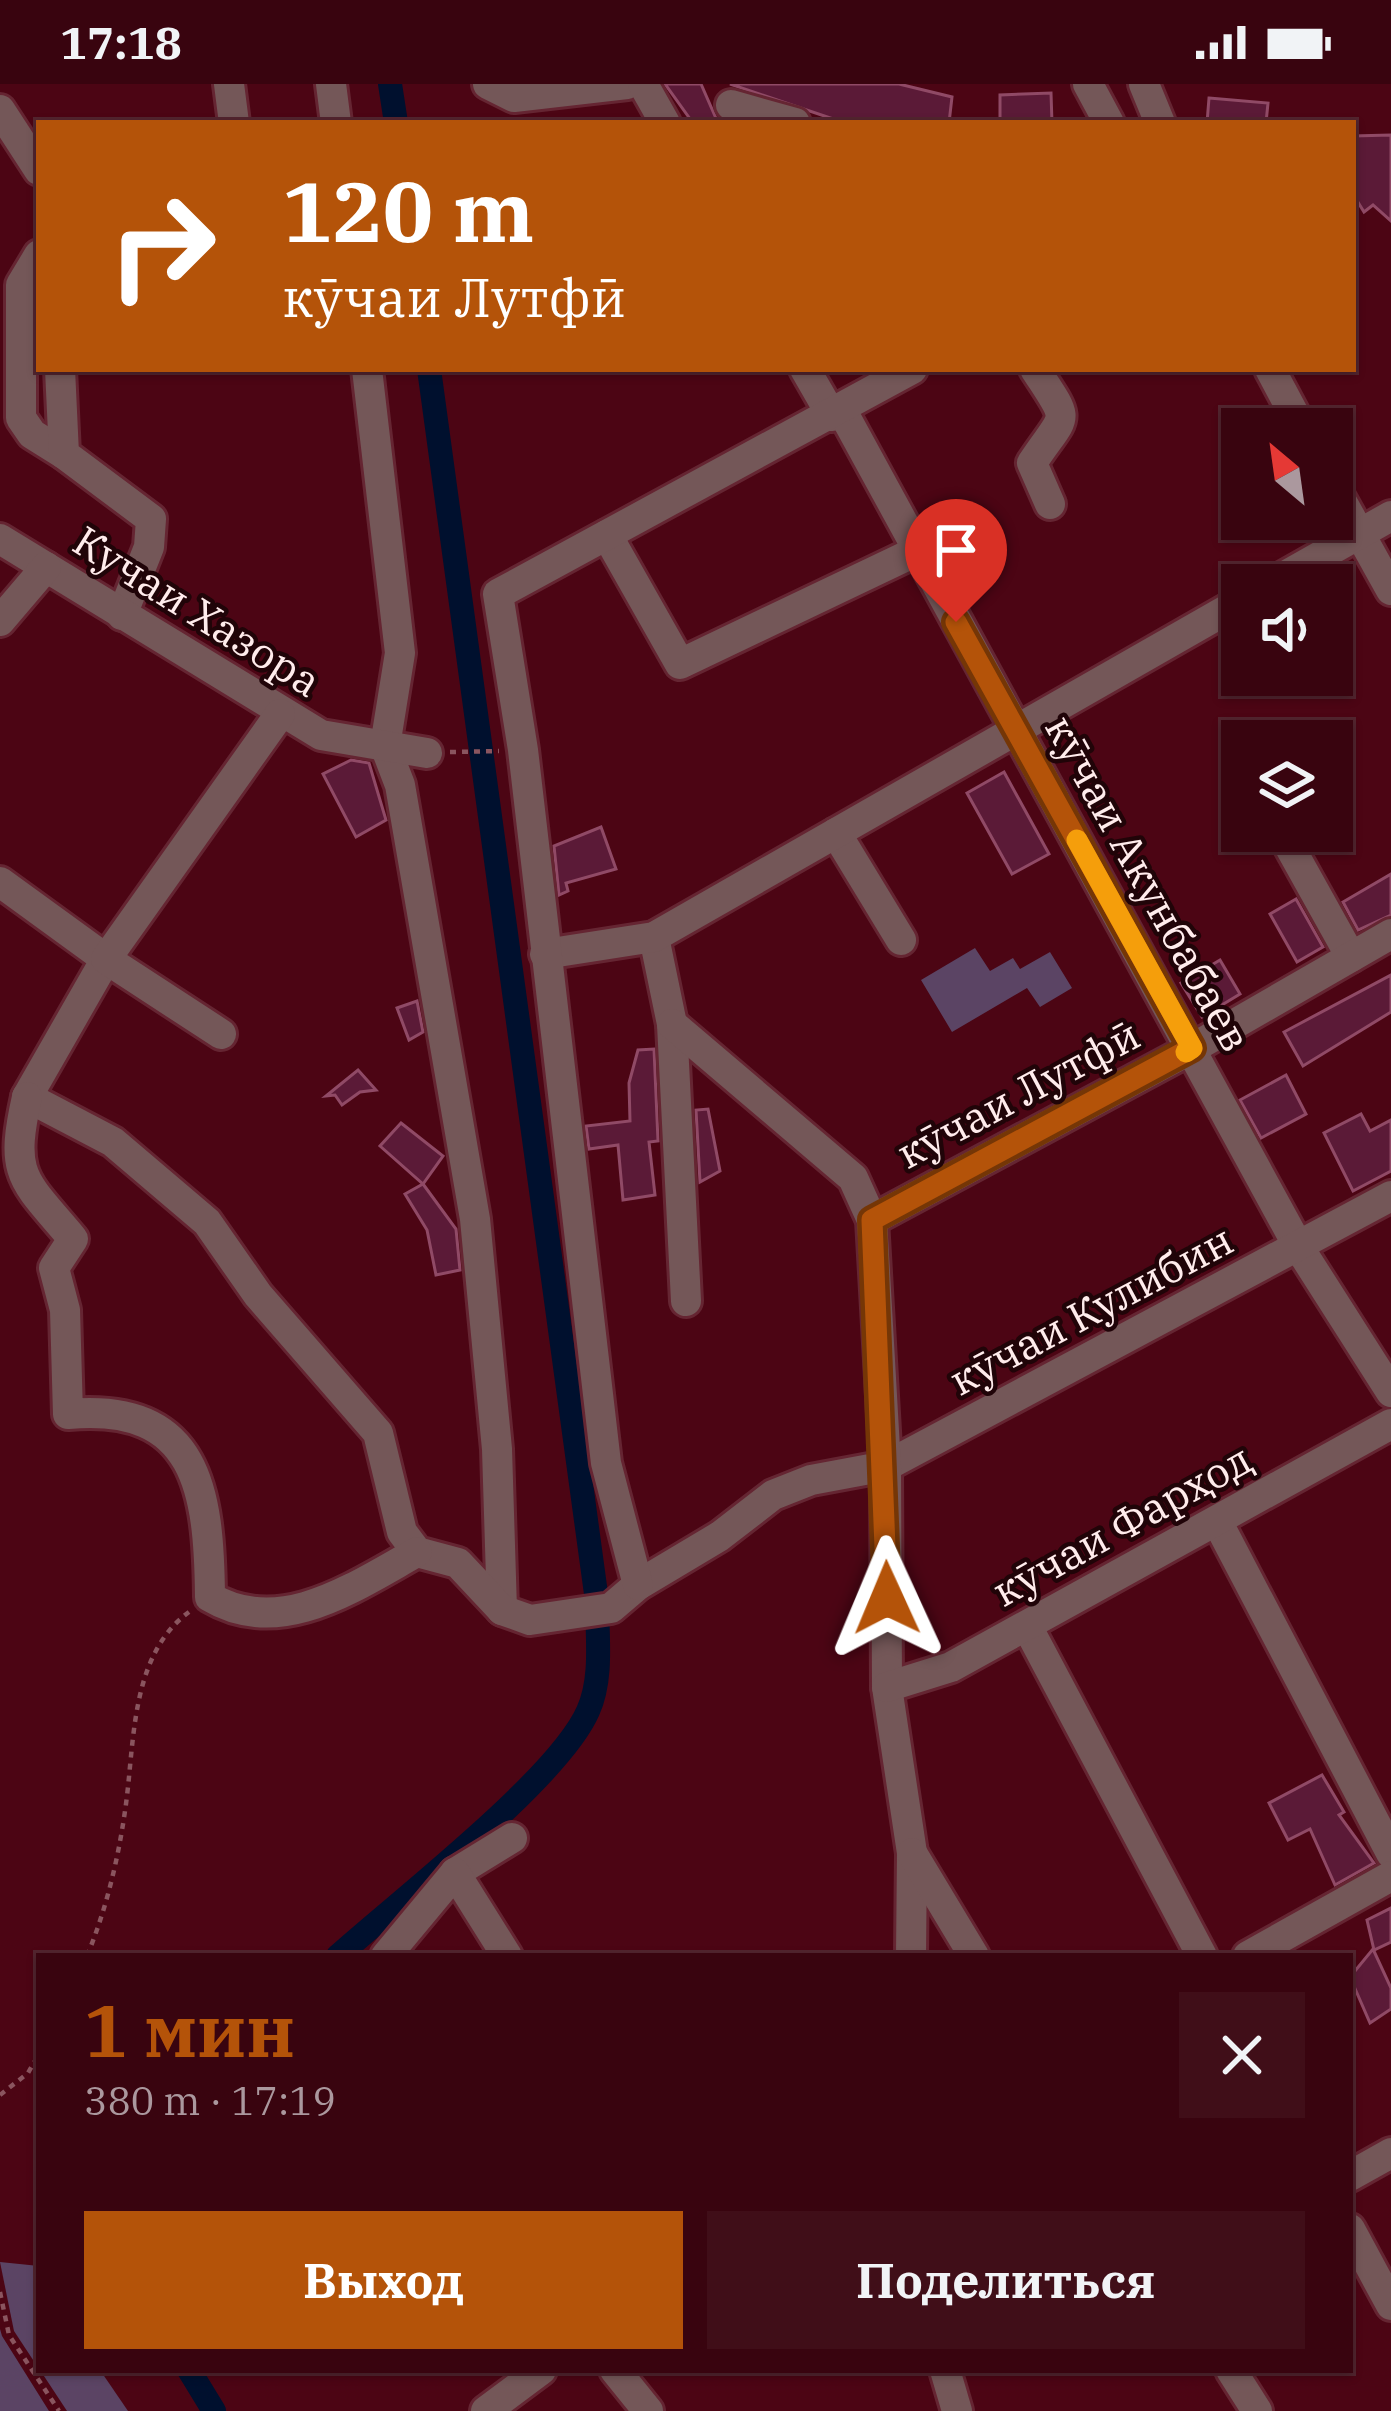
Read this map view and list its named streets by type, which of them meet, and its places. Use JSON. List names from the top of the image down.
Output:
{
  "streets": {
    "street": [
      "Кучаи Хазора",
      "кӯчаи Акунбабаев",
      "кӯчаи Лутфӣ",
      "кӯчаи Кулибин",
      "кӯчаи Фарҳод"
    ]
  },
  "crossings": [
    ["кӯчаи Акунбабаев", "кӯчаи Лутфӣ"],
    ["кӯчаи Акунбабаев", "кӯчаи Кулибин"]
  ],
  "north": "top left",
  "page": {
    "status": "17:18",
    "turn": ["120 m", "кӯчаи Лутфӣ"],
    "heading": ["1 мин", "380 m · 17:19"],
    "buttons": ["Выход", "Поделиться"]
  }
}
